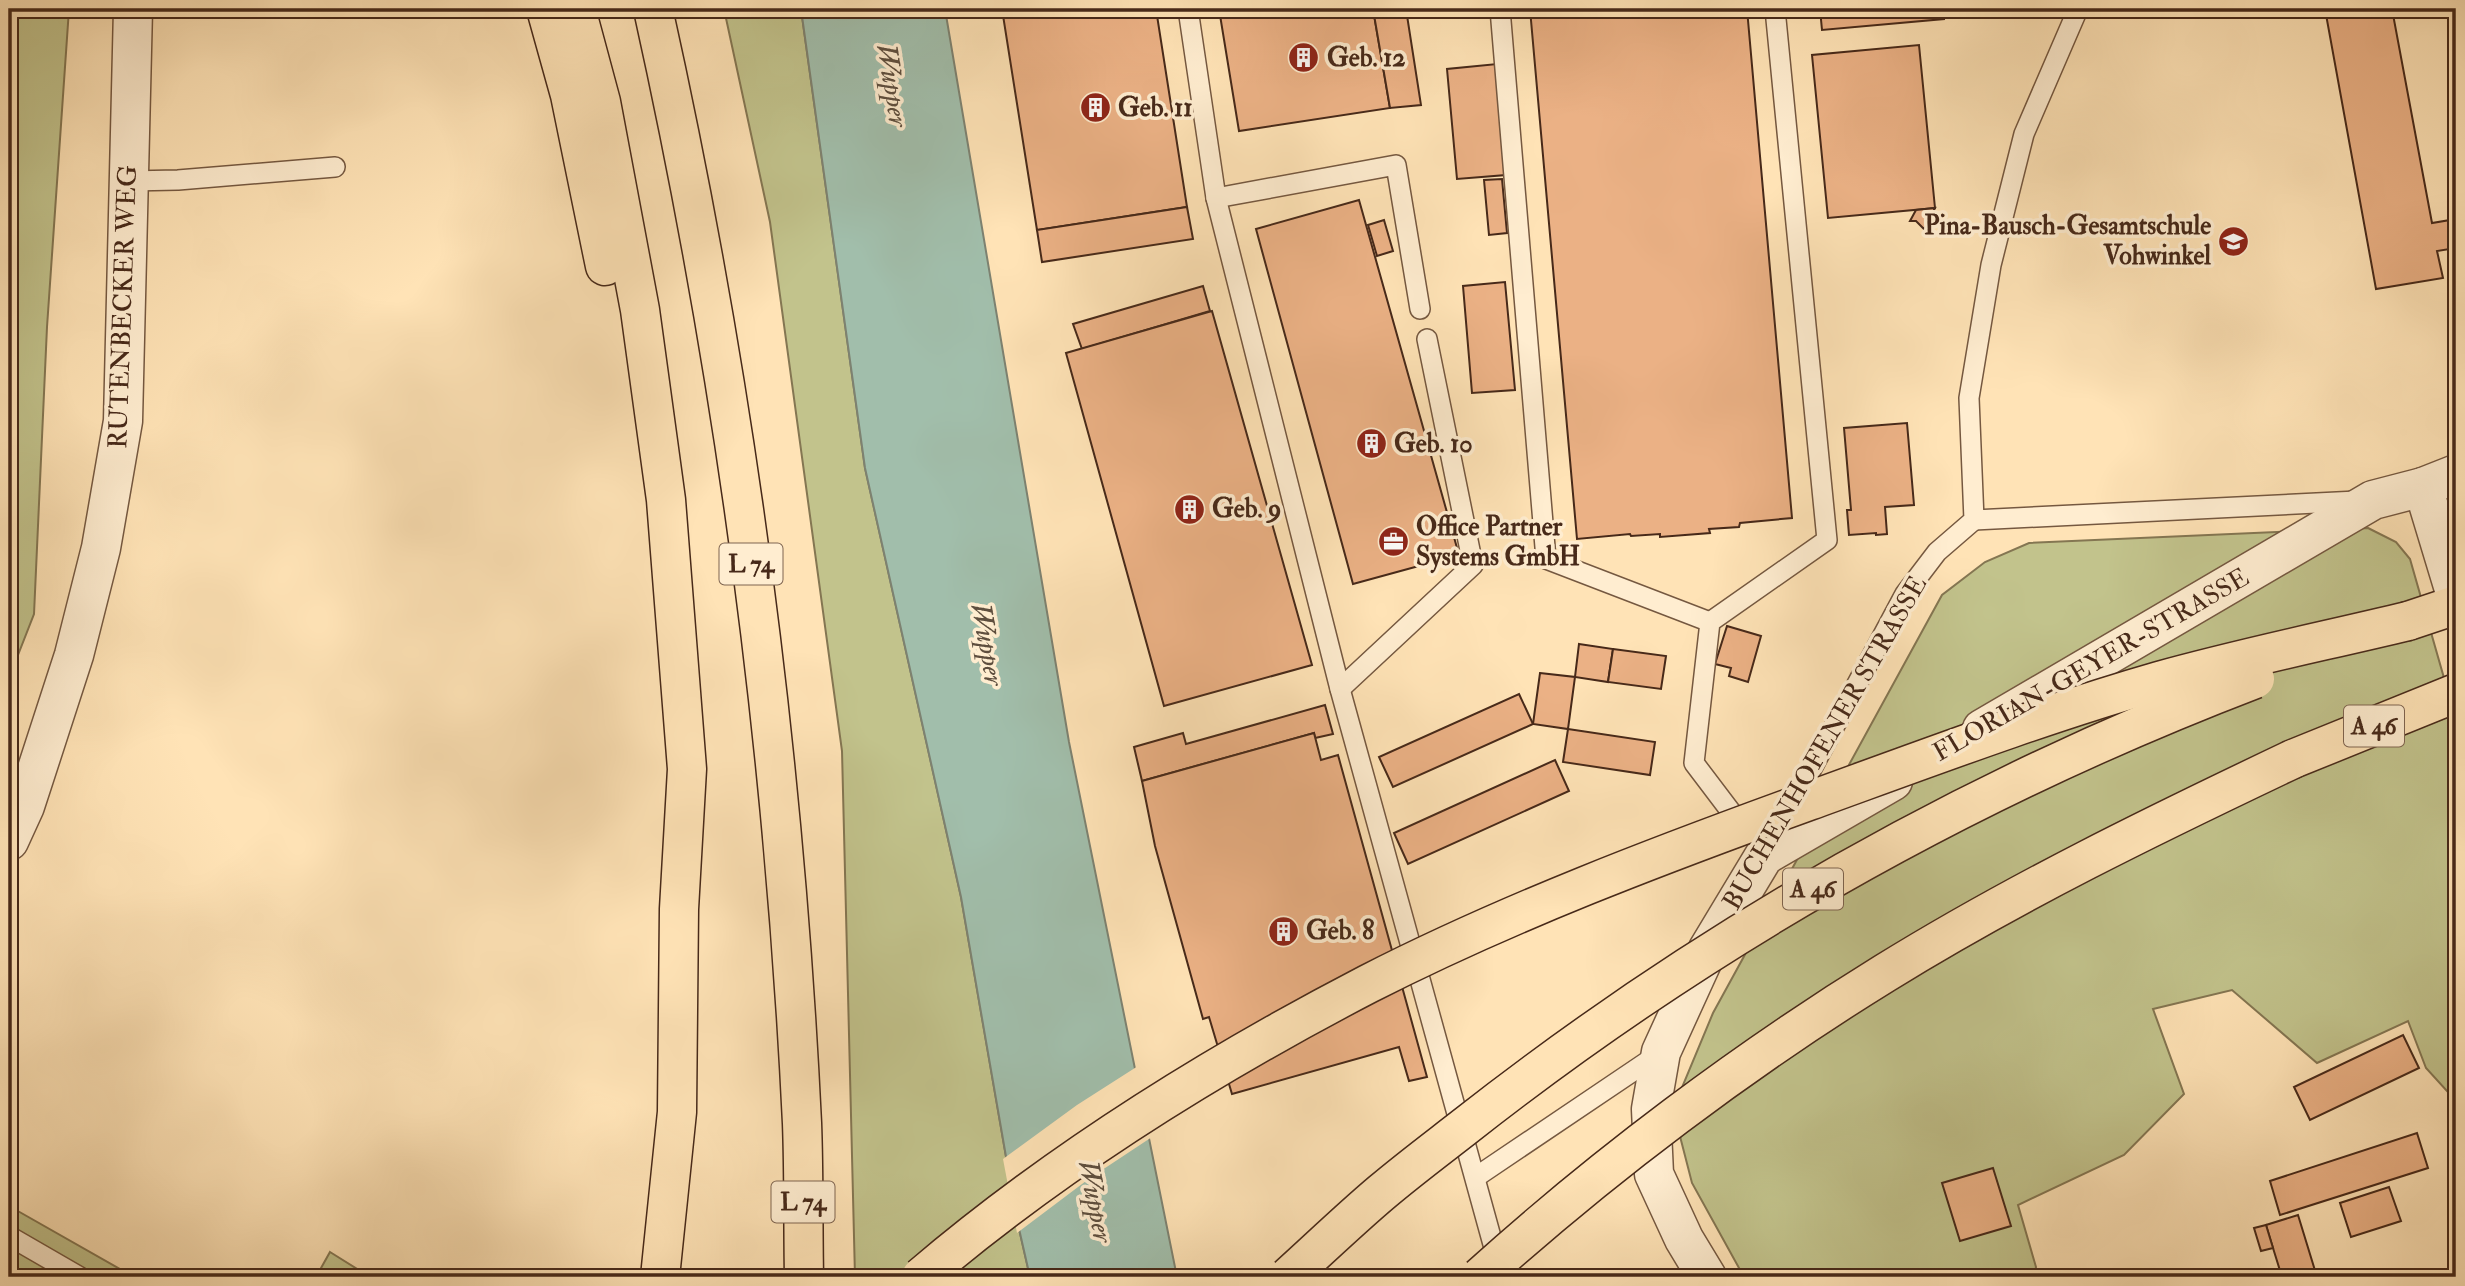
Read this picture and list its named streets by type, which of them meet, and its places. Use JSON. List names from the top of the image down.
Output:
{
  "streets": {
    "highway": ["L 74", "A 46"],
    "street": ["RUTENBECKER WEG", "FLORIAN-GEYER-STRASSE", "BUCHENHOFENER STRASSE"]
  },
  "crossings": [
    ["FLORIAN-GEYER-STRASSE", "BUCHENHOFENER STRASSE"]
  ],
  "water": ["Wupper"],
  "places": {
    "building": [
      "Geb. 12",
      "Geb. 11",
      "Geb. 10",
      "Geb. 9",
      "Geb. 8"
    ],
    "school or university": ["Pina-Bausch-Gesamtschule Vohwinkel"],
    "office": ["Office Partner Systems GmbH"]
  }
}
